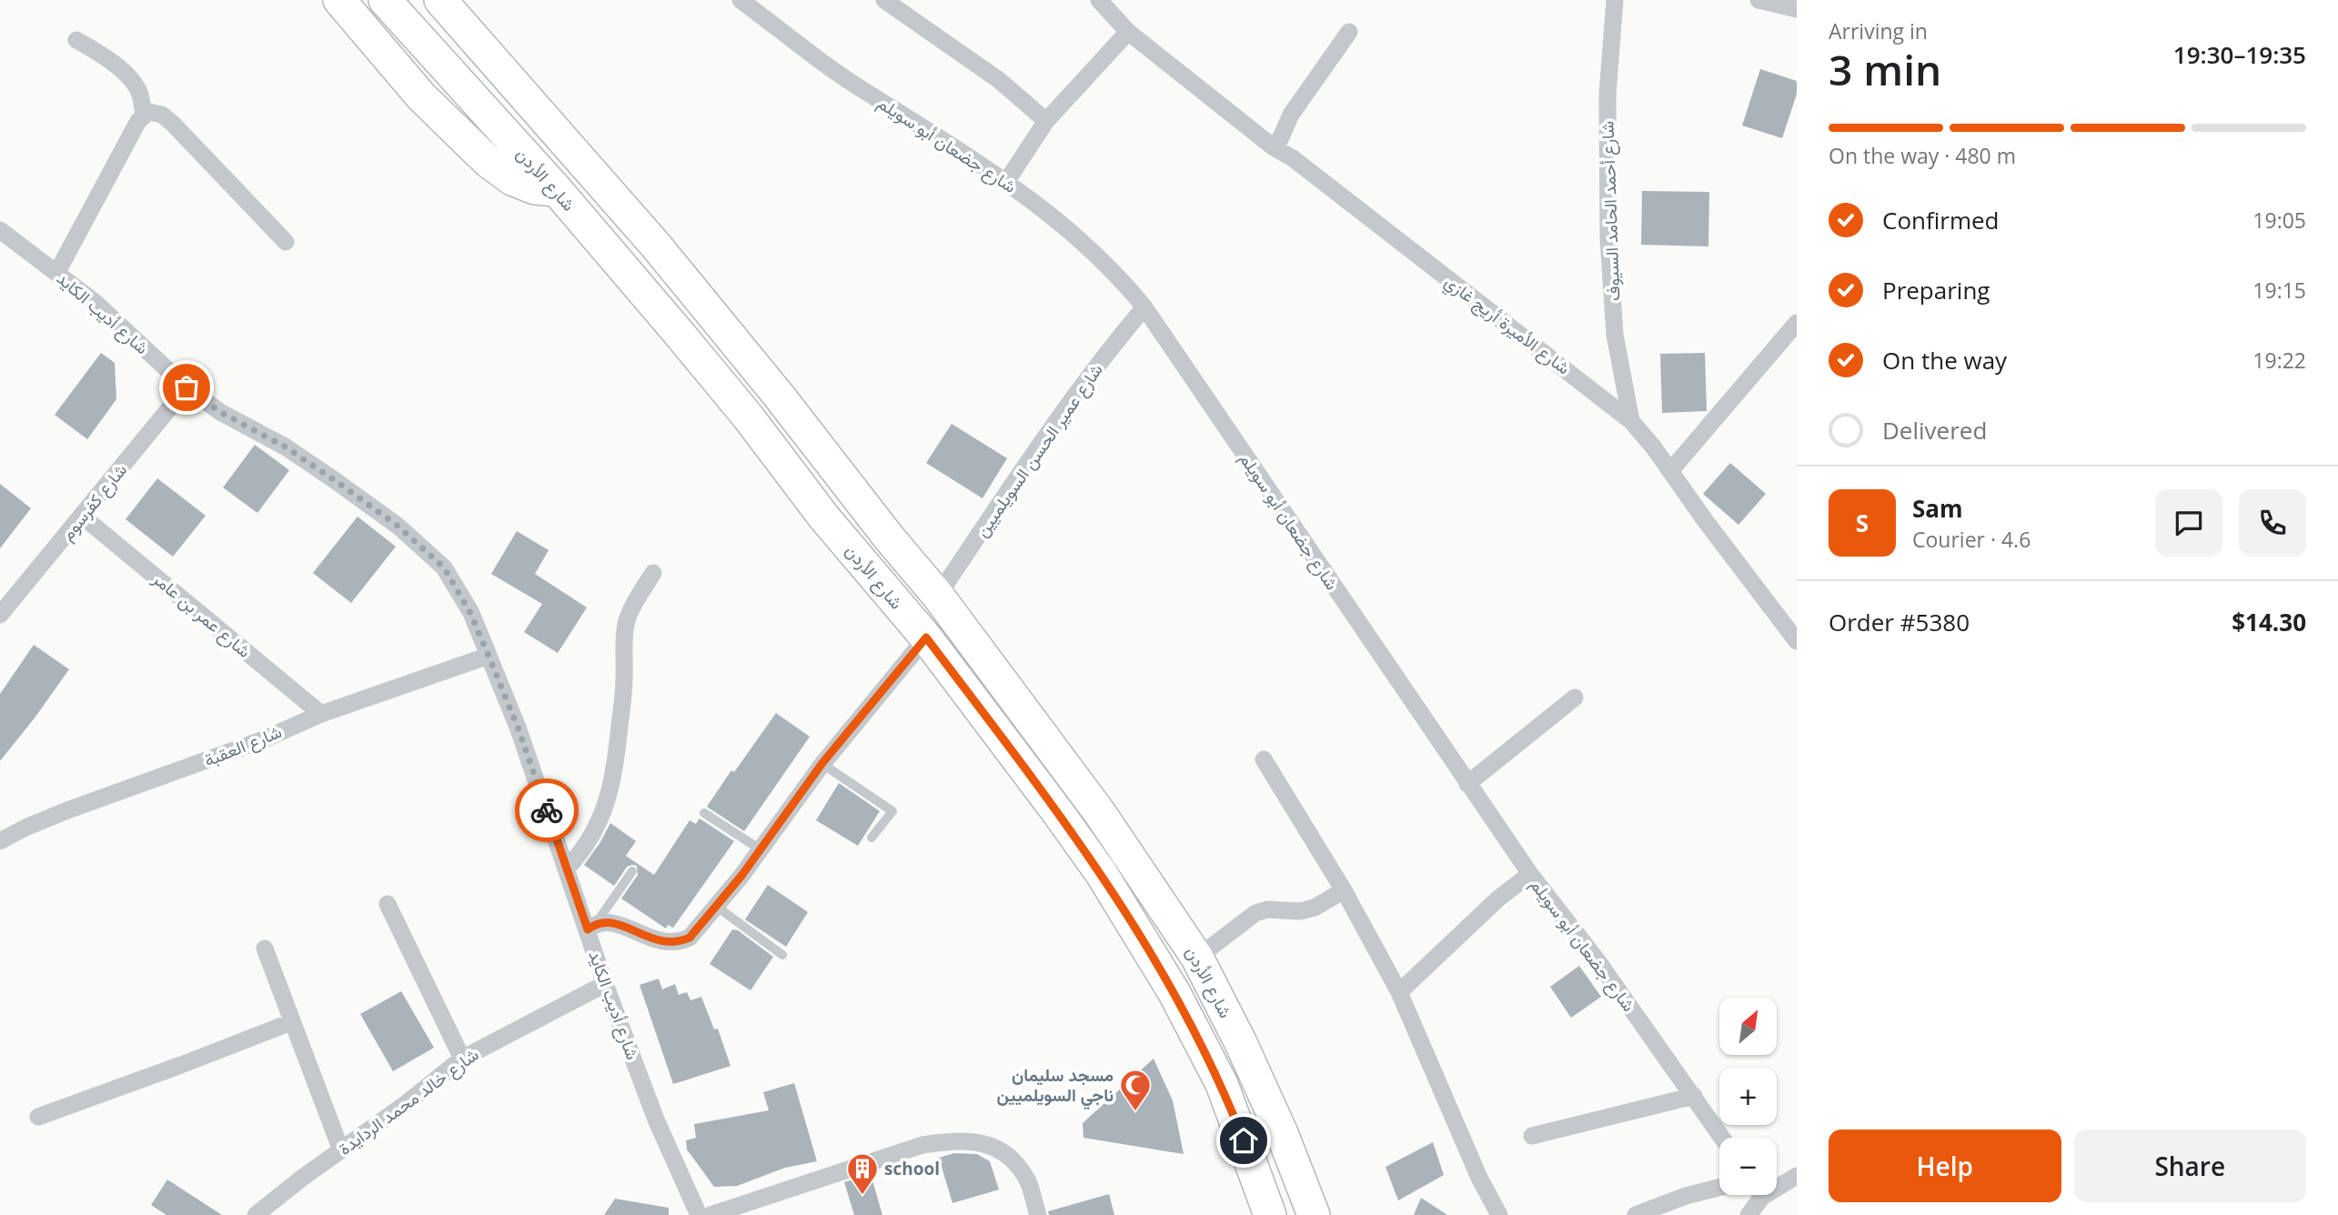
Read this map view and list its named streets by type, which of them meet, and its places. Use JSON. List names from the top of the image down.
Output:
{
  "streets": {
    "highway": ["شارع الأردن"],
    "street": [
      "شارع جضعان أبو سويلم",
      "شارع أحمد الحامد السيوف",
      "شارع أديب الكايد",
      "شارع الأميرة أريج غازي",
      "شارع عمير الحسن السويلميين",
      "شارع كفرسوم",
      "شارع عمر بن عامر",
      "شارع العقبة",
      "شارع خالد محمد الردايدة"
    ]
  },
  "crossings": [
    ["شارع جضعان أبو سويلم", "شارع عمير الحسن السويلميين"],
    ["شارع الأردن", "شارع عمير الحسن السويلميين"],
    ["شارع أحمد الحامد السيوف", "شارع الأميرة أريج غازي"],
    ["شارع أديب الكايد", "شارع كفرسوم"],
    ["شارع أديب الكايد", "شارع العقبة"],
    ["شارع أديب الكايد", "شارع خالد محمد الردايدة"],
    ["شارع كفرسوم", "شارع عمر بن عامر"],
    ["شارع عمر بن عامر", "شارع العقبة"]
  ],
  "places": {
    "mosque": ["مسجد سليمان ناجي السويلميين"],
    "building": ["school"]
  },
  "north": "top right",
  "page": {
    "heading": ["3 min", "Arriving in", "19:30–19:35"],
    "panel": [
      "Sam",
      "Courier · 4.6",
      "Order #5380",
      "$14.30"
    ],
    "bar": "On the way · 480 m",
    "list": [
      ["Confirmed", "19:05"],
      ["Preparing", "19:15"],
      ["On the way", "19:22"],
      "Delivered"
    ],
    "round": "S",
    "map_buttons": ["+", "−"],
    "buttons": ["Help", "Share"]
  }
}
